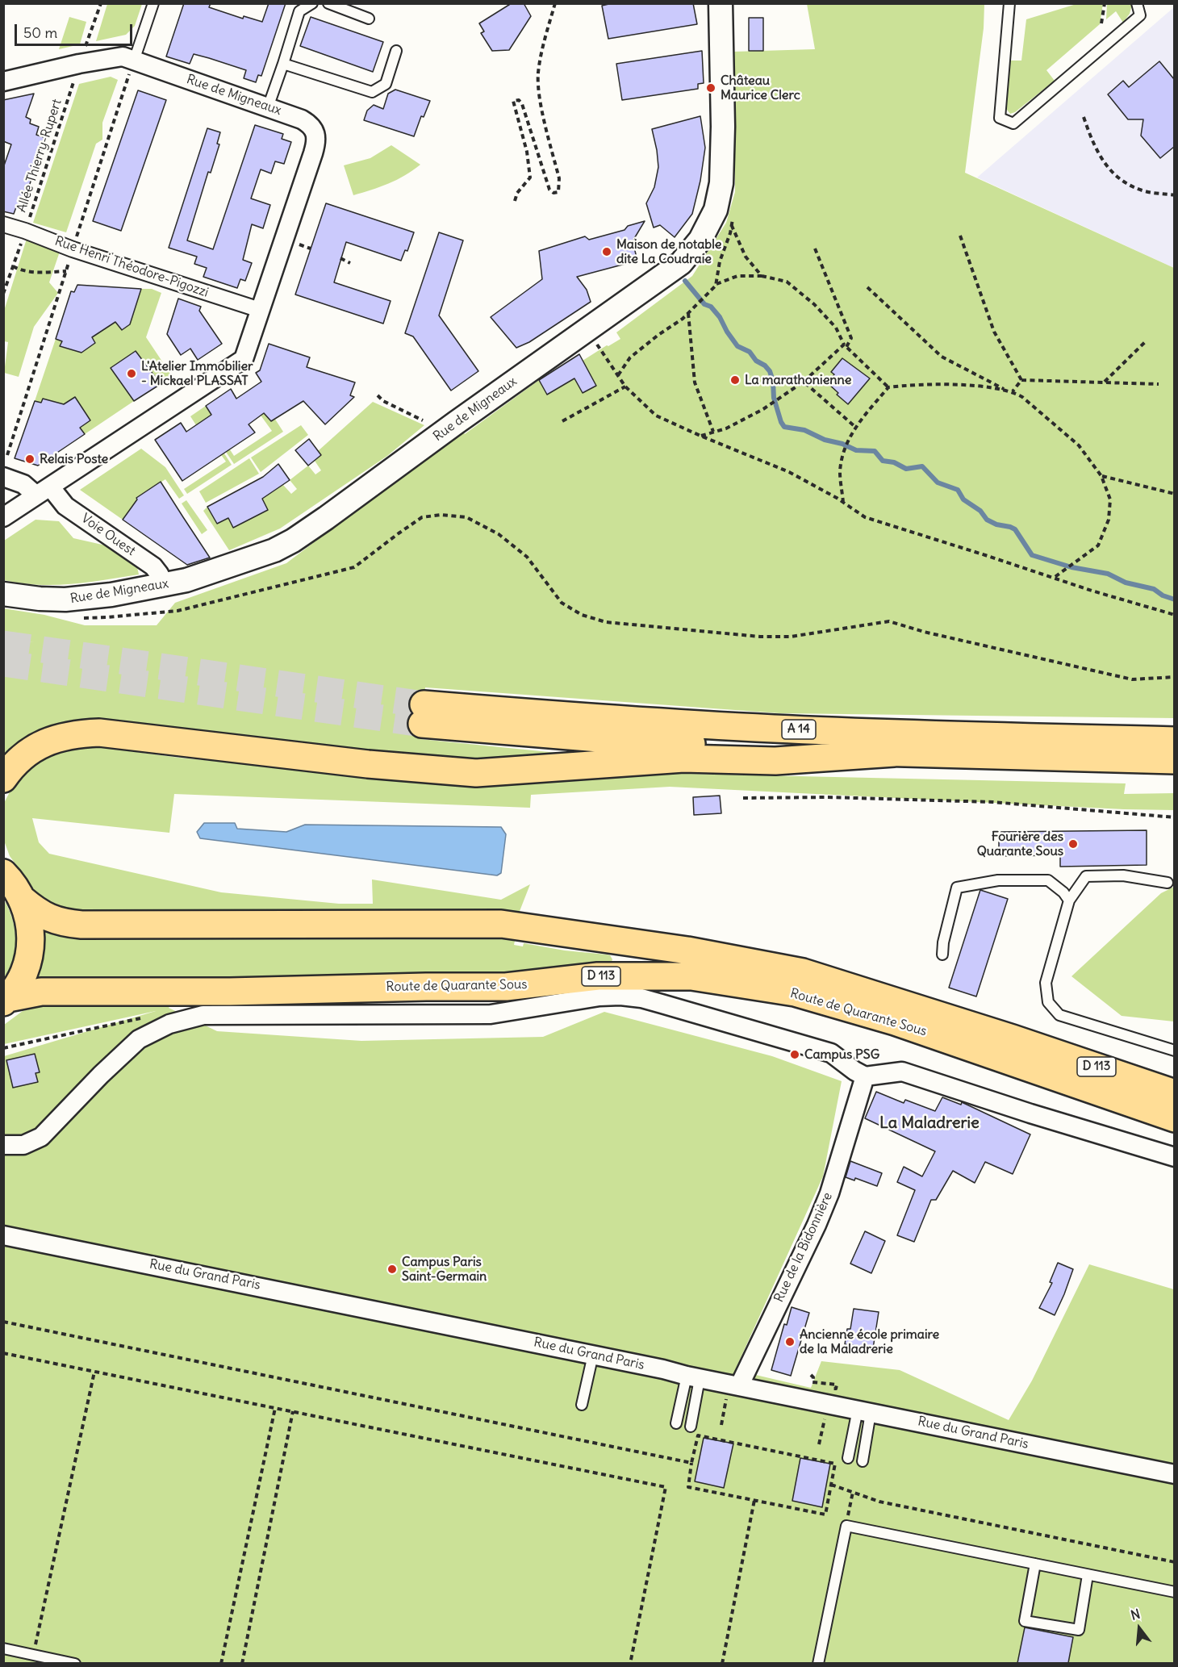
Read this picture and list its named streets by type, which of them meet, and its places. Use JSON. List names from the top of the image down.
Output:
{
  "streets": {
    "main road": ["A 14", "D 113", "Route de Quarante Sous"],
    "street": [
      "Rue de Migneaux",
      "Rue Henri Théodore-Pigozzi",
      "Voie Ouest",
      "Rue de la Bidonnière",
      "Rue du Grand Paris"
    ],
    "path": ["Allée Thierry-Rupert"]
  },
  "crossings": [
    ["Rue de Migneaux", "Rue Henri Théodore-Pigozzi"],
    ["Rue de Migneaux", "Voie Ouest"],
    ["Allée Thierry-Rupert", "Rue Henri Théodore-Pigozzi"],
    ["Rue de la Bidonnière", "Rue du Grand Paris"]
  ],
  "districts": ["La Maladrerie"],
  "places": [
    "Château Maurice Clerc",
    "Maison de notable dite La Coudraie",
    "L'Atelier Immobilier - Mickael PLASSAT",
    "La marathonienne",
    "Relais Poste",
    "Fourière des Quarante Sous",
    "Campus PSG",
    "Campus Paris Saint-Germain",
    "Ancienne école primaire de la Maladrerie"
  ],
  "scale_bar": "50 m",
  "north": "top"
}
